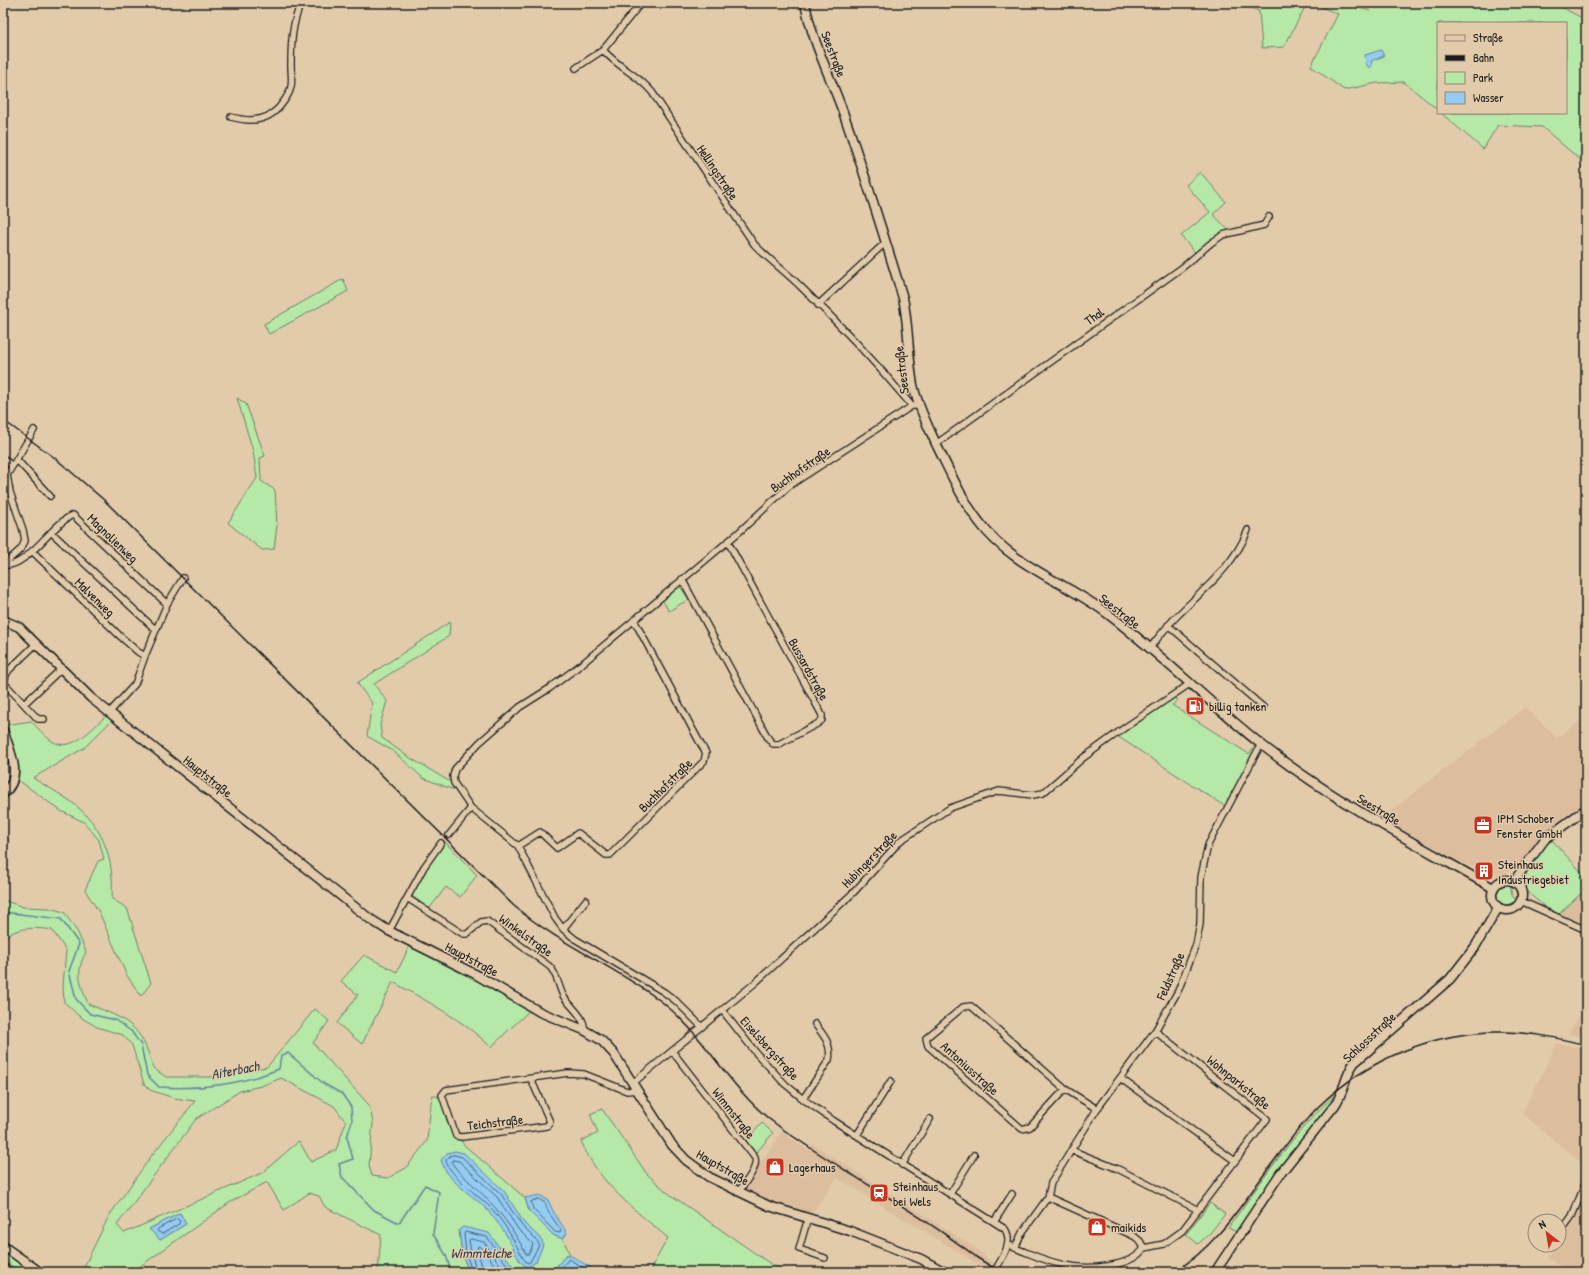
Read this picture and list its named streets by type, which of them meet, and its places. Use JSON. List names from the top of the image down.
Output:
{
  "streets": {
    "street": [
      "Seestraße",
      "Hellingstraße",
      "Thal",
      "Buchhofstraße",
      "Magnolienweg",
      "Malvenweg",
      "Bussardstraße",
      "Hauptstraße",
      "Hubingerstraße",
      "Winkelstraße",
      "Feldstraße",
      "Schlossstraße",
      "Eiselsbergstraße",
      "Antoniusstraße",
      "Wohnparkstraße",
      "Wimmstraße",
      "Teichstraße"
    ]
  },
  "crossings": [
    ["Seestraße", "Hellingstraße"],
    ["Seestraße", "Thal"],
    ["Seestraße", "Buchhofstraße"],
    ["Seestraße", "Hubingerstraße"],
    ["Seestraße", "Feldstraße"],
    ["Seestraße", "Schlossstraße"],
    ["Hellingstraße", "Buchhofstraße"],
    ["Buchhofstraße", "Bussardstraße"],
    ["Buchhofstraße", "Hubingerstraße"],
    ["Magnolienweg", "Malvenweg"],
    ["Hauptstraße", "Hubingerstraße"],
    ["Hauptstraße", "Winkelstraße"],
    ["Hauptstraße", "Wimmstraße"],
    ["Hauptstraße", "Teichstraße"],
    ["Hubingerstraße", "Eiselsbergstraße"],
    ["Hubingerstraße", "Wimmstraße"],
    ["Hubingerstraße", "Teichstraße"],
    ["Feldstraße", "Antoniusstraße"],
    ["Feldstraße", "Wohnparkstraße"]
  ],
  "water": ["Aiterbach", "Wimmteiche"],
  "places": {
    "fuel station": ["billig tanken"],
    "office": ["IPM Schober Fenster GmbH"],
    "building": ["Steinhaus Industriegebiet"],
    "shop": ["Lagerhaus", "maikids"],
    "station": ["Steinhaus bei Wels"]
  },
  "legend": [
    "Straße",
    "Bahn",
    "Park",
    "Wasser"
  ],
  "north": "top left"
}
